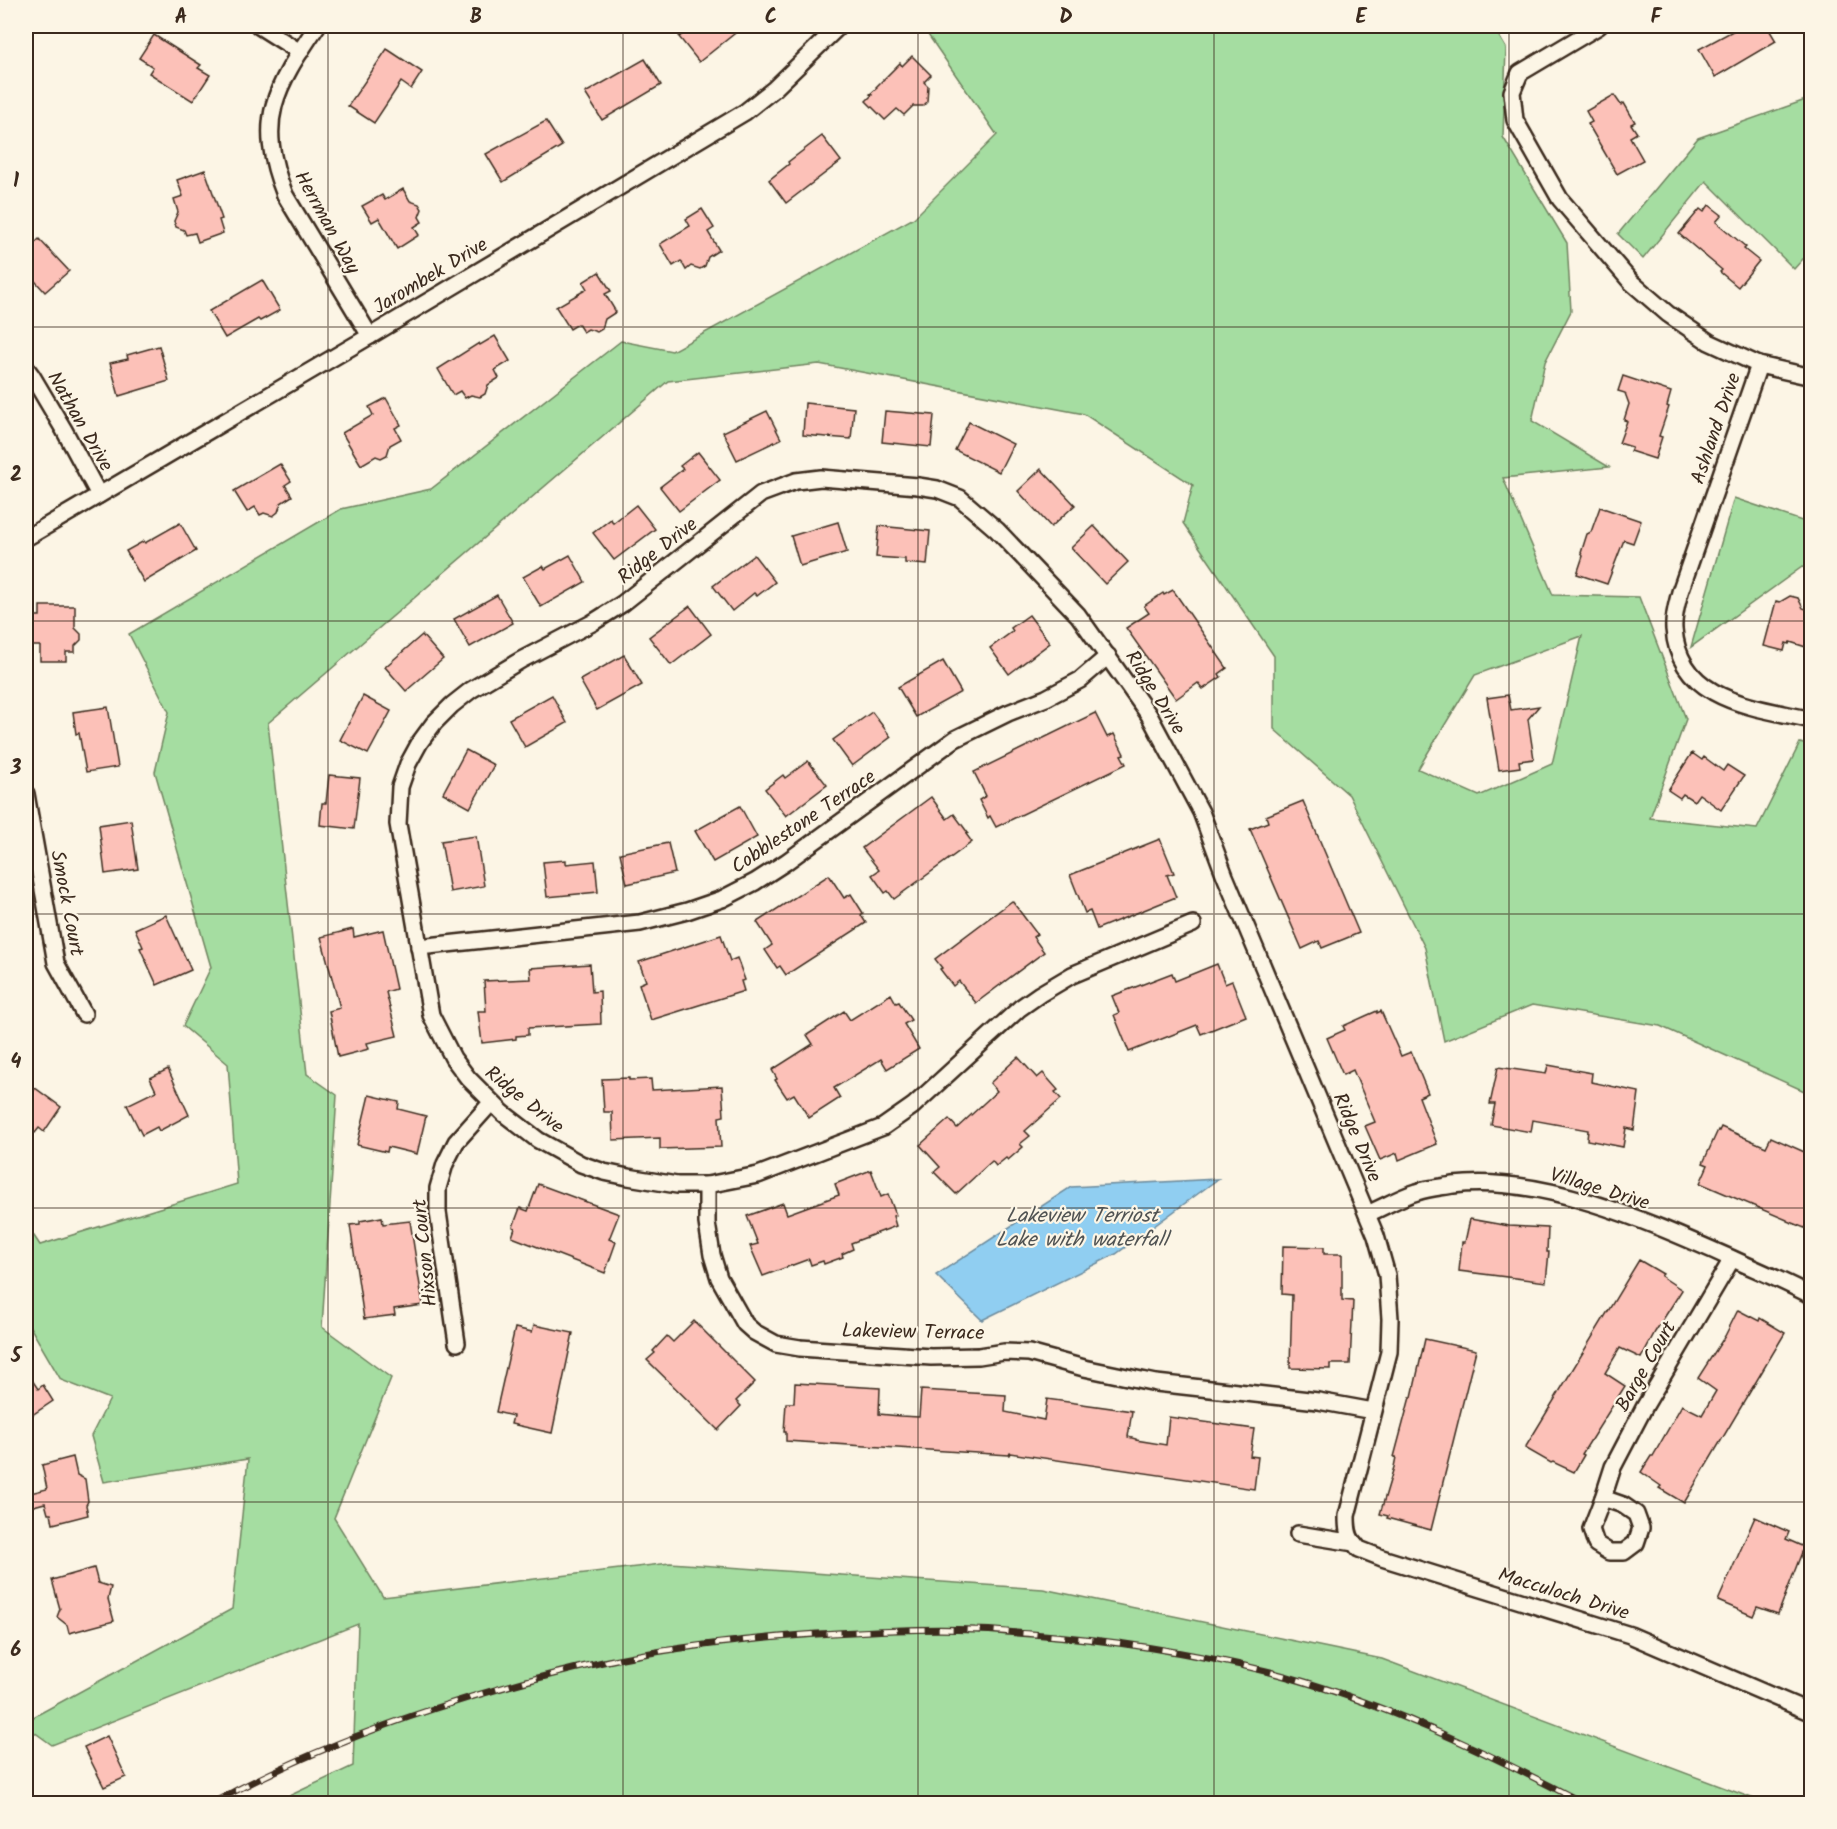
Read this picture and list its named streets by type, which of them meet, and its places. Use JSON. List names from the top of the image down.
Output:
{
  "streets": {
    "street": [
      "Herrman Way",
      "Jarombek Drive",
      "Nathan Drive",
      "Ashland Drive",
      "Ridge Drive",
      "Cobblestone Terrace",
      "Smock Court",
      "Village Drive",
      "Hixson Court",
      "Lakeview Terrace",
      "Barge Court",
      "Macculoch Drive"
    ]
  },
  "crossings": [
    ["Herrman Way", "Jarombek Drive"],
    ["Jarombek Drive", "Nathan Drive"],
    ["Ridge Drive", "Cobblestone Terrace"],
    ["Ridge Drive", "Village Drive"],
    ["Ridge Drive", "Hixson Court"],
    ["Ridge Drive", "Lakeview Terrace"],
    ["Ridge Drive", "Macculoch Drive"],
    ["Village Drive", "Barge Court"]
  ],
  "water": ["Lakeview Terriost Lake with waterfall"],
  "grid": {
    "columns": [
      "A",
      "B",
      "C",
      "D",
      "E",
      "F"
    ],
    "rows": [
      "1",
      "2",
      "3",
      "4",
      "5",
      "6"
    ]
  }
}
